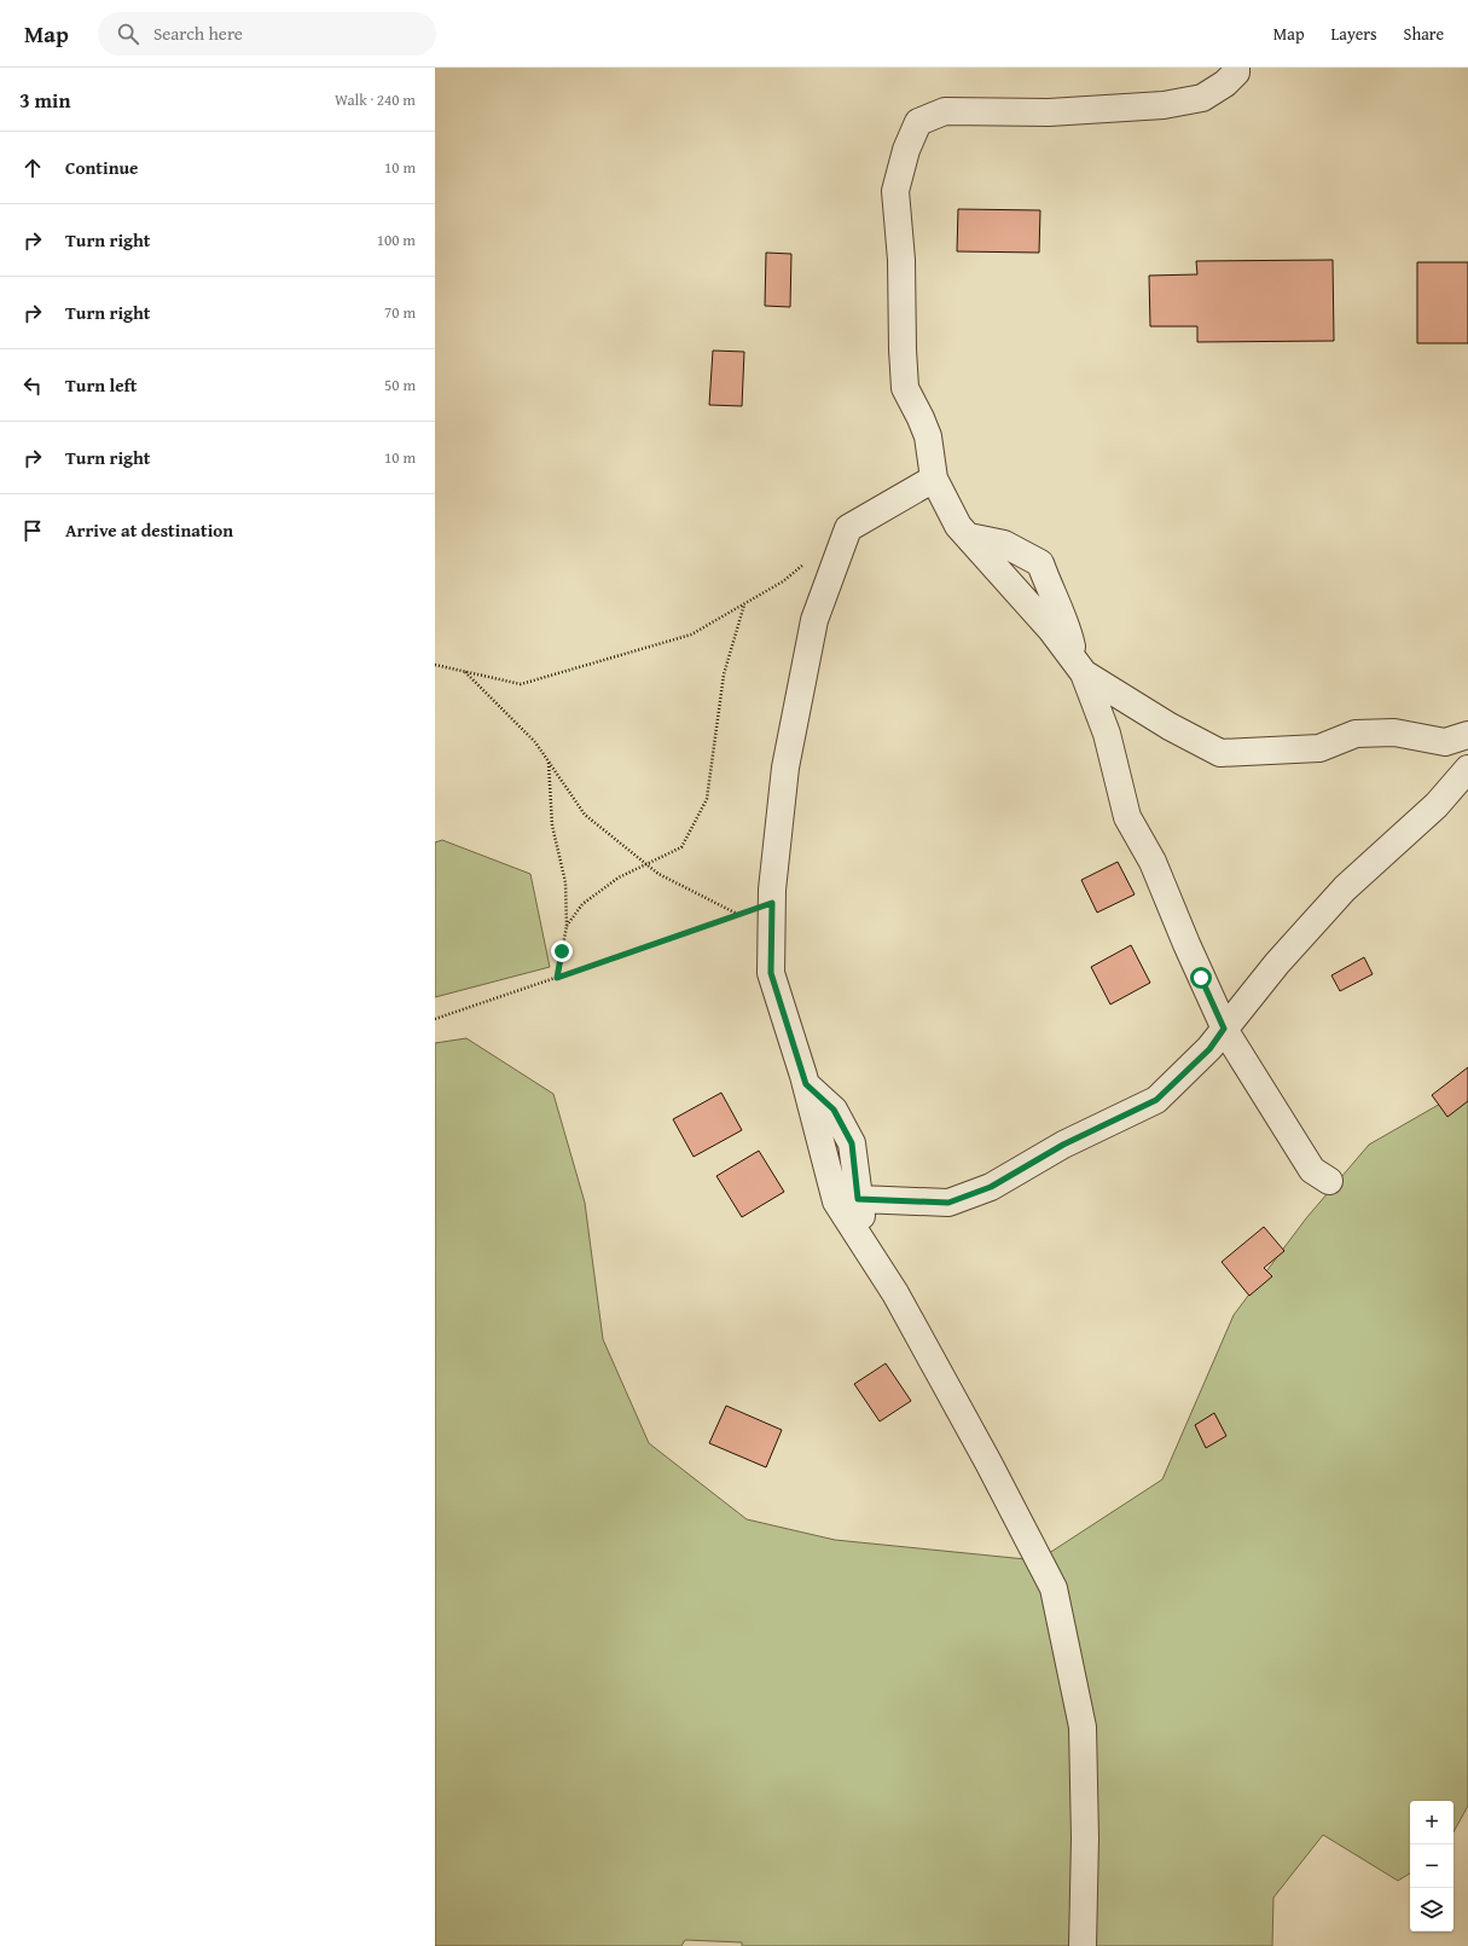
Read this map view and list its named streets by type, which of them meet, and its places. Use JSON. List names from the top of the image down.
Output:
{
  "page": {
    "header": "Map",
    "search": "Search here",
    "nav": ["Map", "Layers", "Share"],
    "heading": ["3 min", "Walk · 240 m"],
    "list": [
      ["Continue", "10 m"],
      ["Turn right", "100 m"],
      ["Turn right", "70 m"],
      ["Turn left", "50 m"],
      ["Turn right", "10 m"],
      "Arrive at destination"
    ],
    "map_buttons": ["+", "−"]
  }
}
